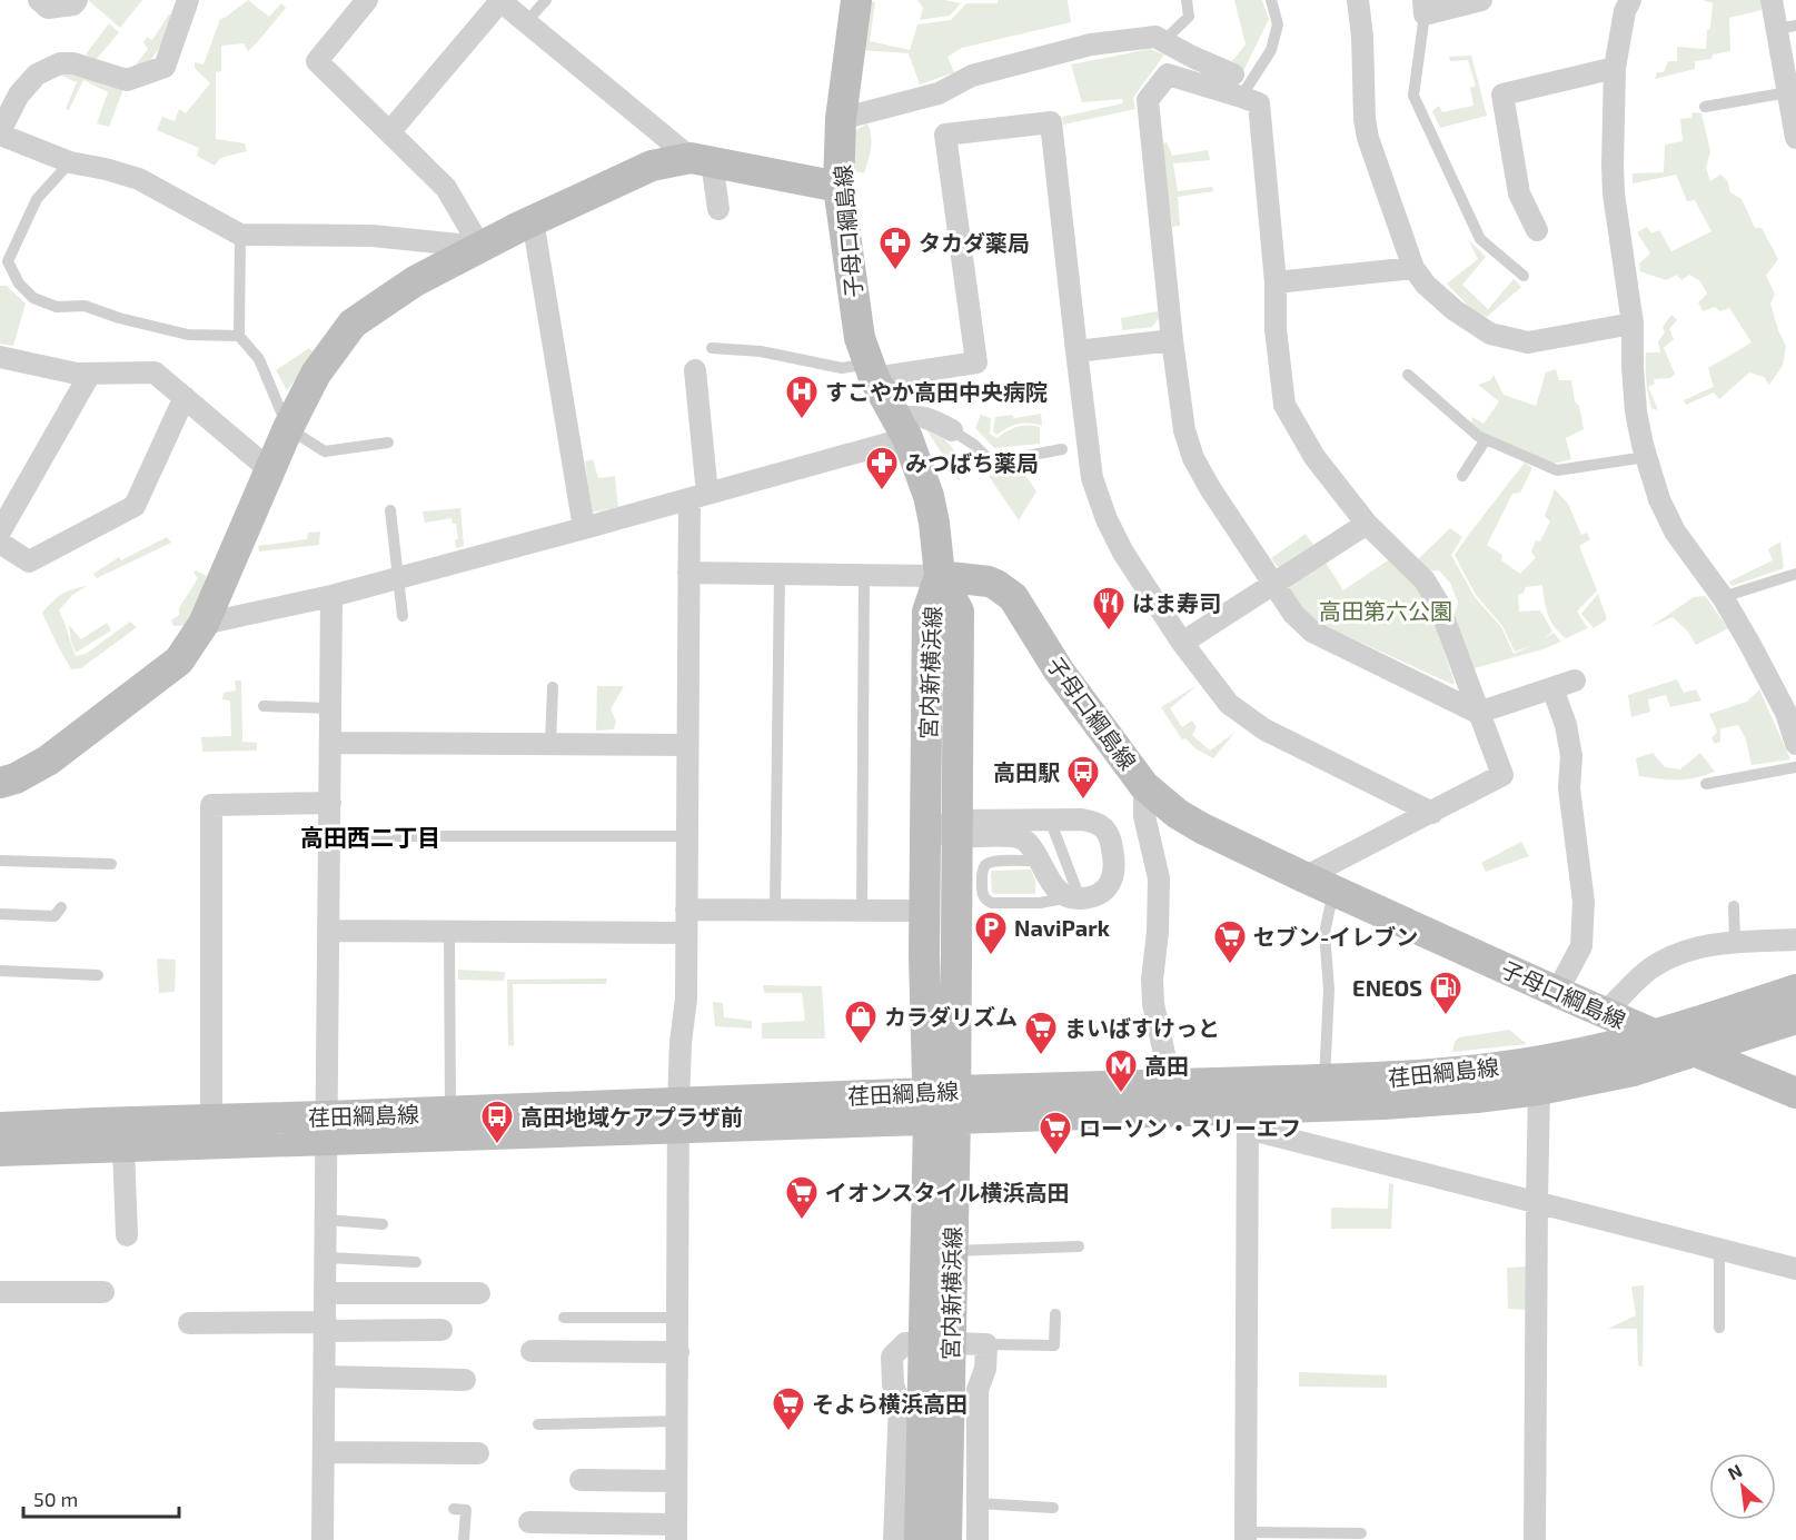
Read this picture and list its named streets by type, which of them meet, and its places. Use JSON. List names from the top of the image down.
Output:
{
  "streets": {
    "main road": ["子母口綱島線", "宮内新横浜線", "荏田綱島線"]
  },
  "crossings": [
    ["子母口綱島線", "宮内新横浜線"],
    ["子母口綱島線", "荏田綱島線"],
    ["宮内新横浜線", "荏田綱島線"]
  ],
  "districts": ["高田西二丁目"],
  "parks": ["高田第六公園"],
  "places": {
    "pharmacy": ["タカダ薬局", "みつばち薬局"],
    "hospital": ["すこやか高田中央病院"],
    "restaurant": ["はま寿司"],
    "bus stop": ["高田駅", "高田地域ケアプラザ前"],
    "parking": ["NaviPark"],
    "supermarket": [
      "セブン-イレブン",
      "まいばすけっと",
      "ローソン・スリーエフ",
      "イオンスタイル横浜高田",
      "そよら横浜高田"
    ],
    "fuel station": ["ENEOS"],
    "shop": ["カラダリズム"],
    "metro station": ["高田"]
  },
  "scale_bar": "50 m",
  "north": "top left"
}
